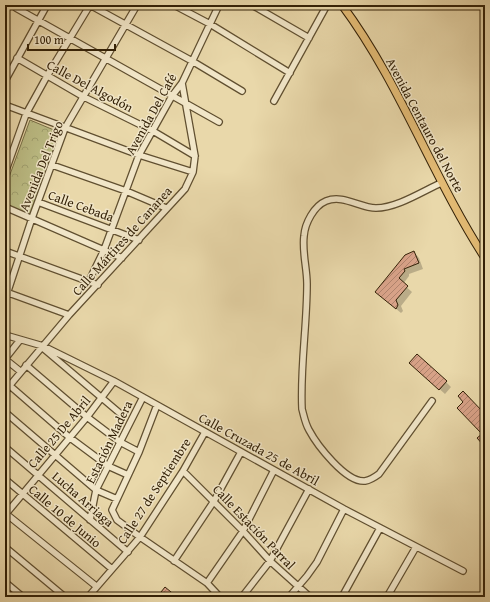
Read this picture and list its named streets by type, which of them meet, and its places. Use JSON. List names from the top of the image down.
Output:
{
  "streets": {
    "main road": ["Avenida Centauro del Norte"],
    "street": [
      "Calle Del Algodón",
      "Avenida Del Café",
      "Avenida Del Trigo",
      "Calle Cebada",
      "Calle Mártires de Cananea",
      "Calle 25 De Abril",
      "Estación Madera",
      "Calle Cruzada 25 de Abril",
      "Calle 27 de Septiembre",
      "Lucha Arriaga",
      "Calle 10 de Junio",
      "Calle Estación Parral"
    ]
  },
  "crossings": [
    ["Calle Del Algodón", "Avenida Del Café"],
    ["Calle Del Algodón", "Avenida Del Trigo"],
    ["Calle Del Algodón", "Calle Mártires de Cananea"],
    ["Avenida Del Café", "Calle Cebada"],
    ["Avenida Del Café", "Calle Mártires de Cananea"],
    ["Avenida Del Trigo", "Calle Cebada"],
    ["Calle Cebada", "Calle Mártires de Cananea"],
    ["Calle Mártires de Cananea", "Calle Cruzada 25 de Abril"],
    ["Calle 25 De Abril", "Calle Cruzada 25 de Abril"],
    ["Calle 25 De Abril", "Lucha Arriaga"],
    ["Calle 25 De Abril", "Calle 10 de Junio"],
    ["Estación Madera", "Calle Cruzada 25 de Abril"],
    ["Estación Madera", "Lucha Arriaga"],
    ["Calle Cruzada 25 de Abril", "Calle 27 de Septiembre"],
    ["Calle 27 de Septiembre", "Lucha Arriaga"],
    ["Calle 27 de Septiembre", "Calle 10 de Junio"],
    ["Calle 27 de Septiembre", "Calle Estación Parral"]
  ],
  "scale_bar": "100 m"
}
